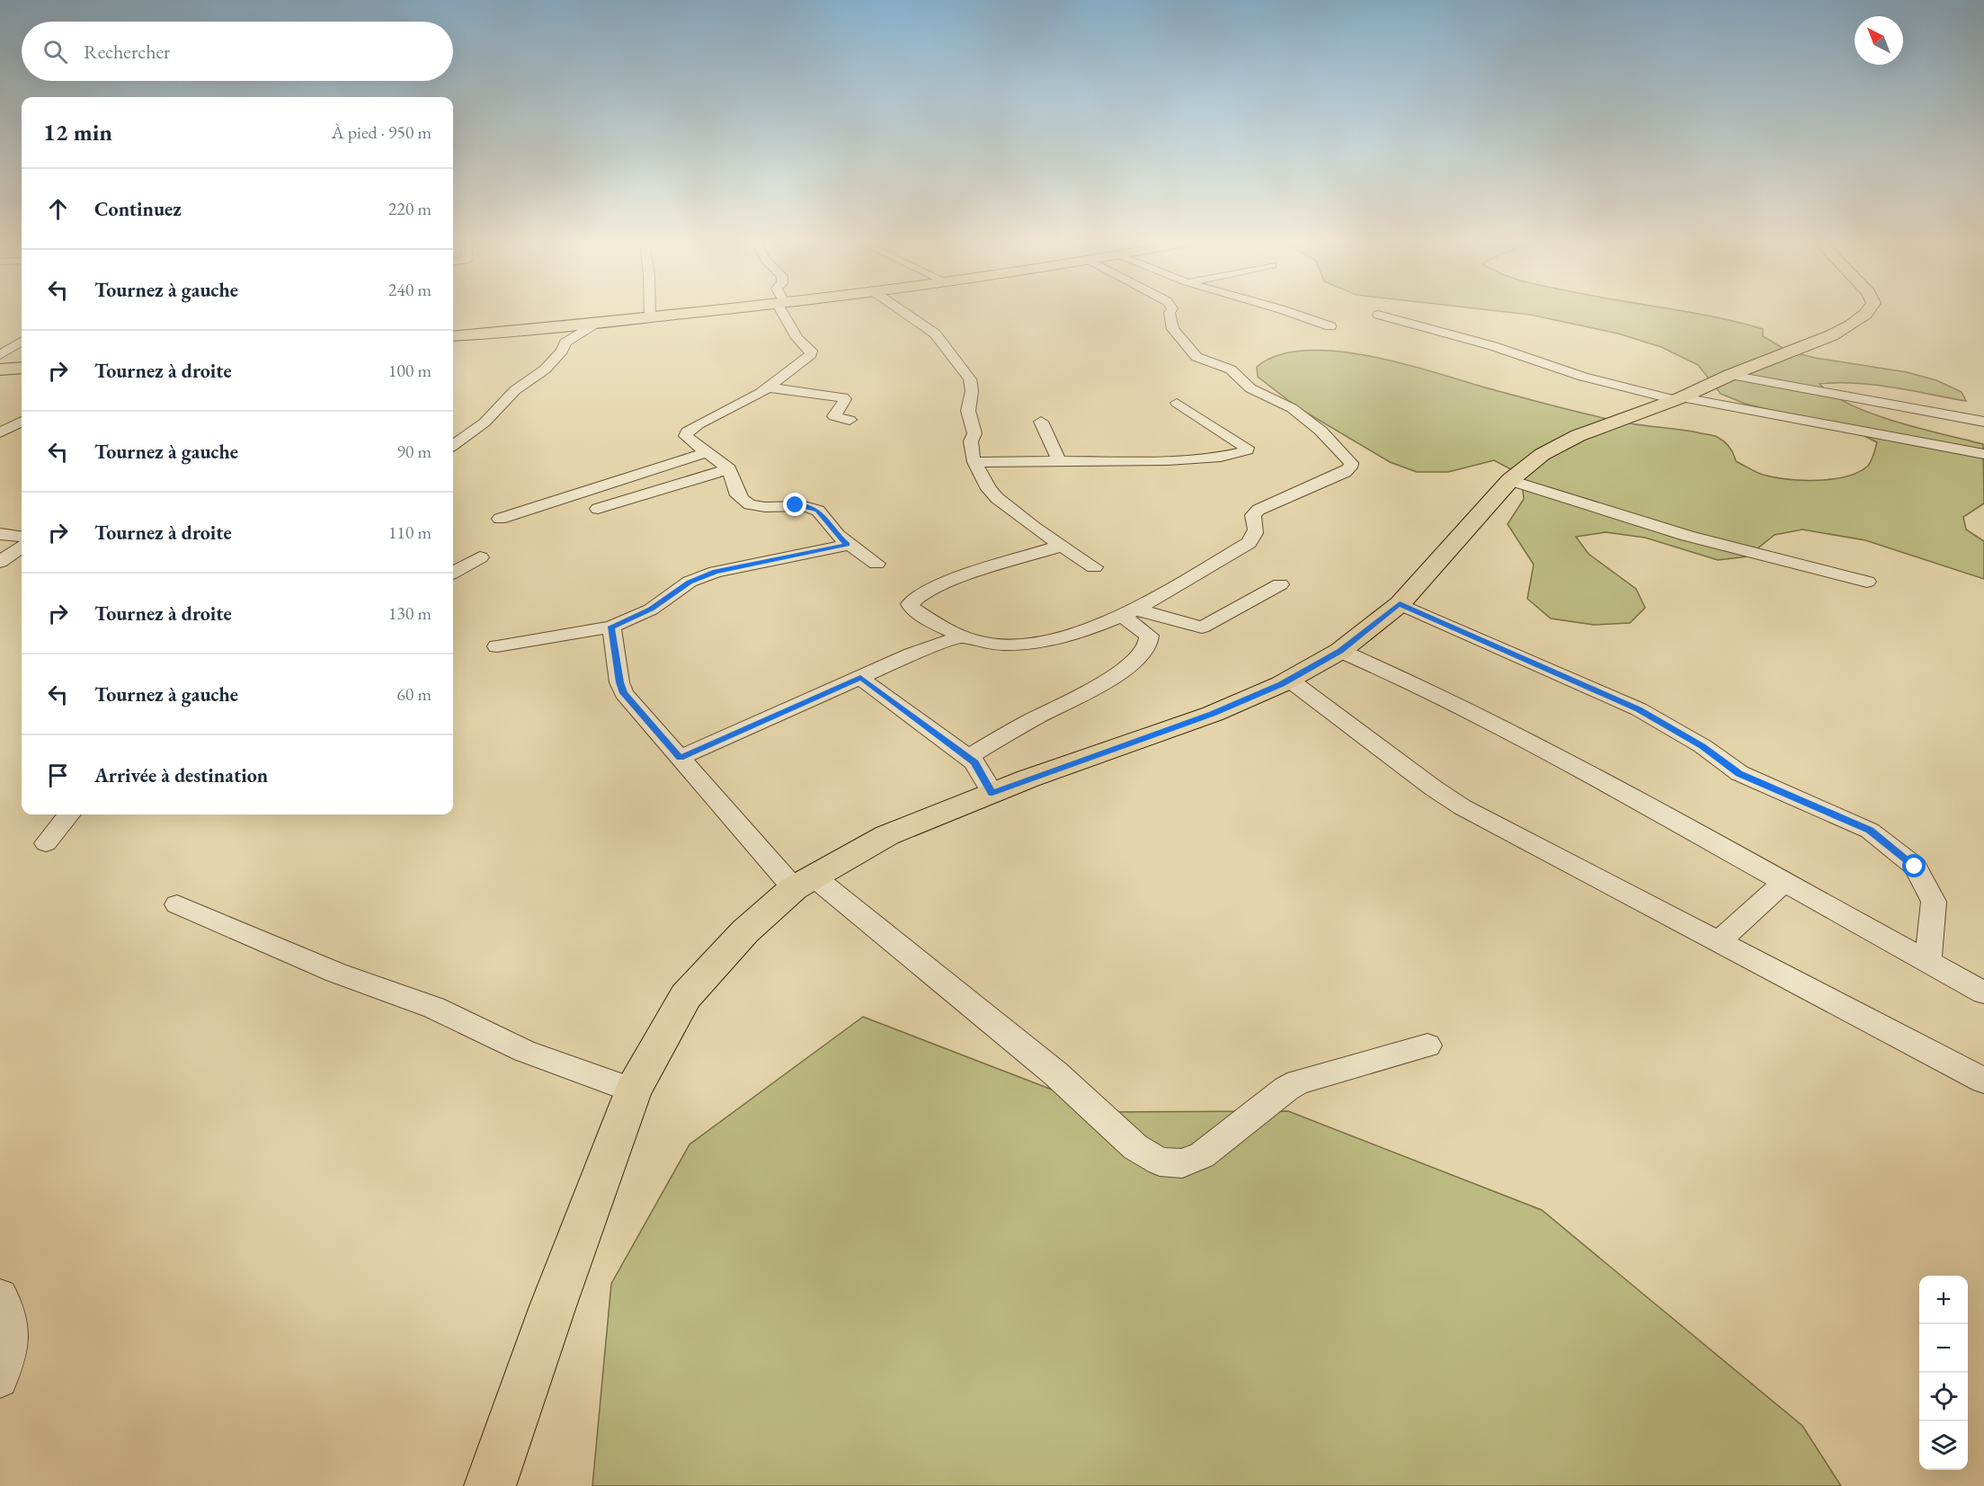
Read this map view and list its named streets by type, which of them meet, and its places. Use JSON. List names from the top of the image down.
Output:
{
  "north": "top left",
  "page": {
    "search": "Rechercher",
    "heading": ["12 min", "À pied · 950 m"],
    "list": [
      ["Continuez", "220 m"],
      ["Tournez à gauche", "240 m"],
      ["Tournez à droite", "100 m"],
      ["Tournez à gauche", "90 m"],
      ["Tournez à droite", "110 m"],
      ["Tournez à droite", "130 m"],
      ["Tournez à gauche", "60 m"],
      "Arrivée à destination"
    ],
    "map_buttons": ["+", "−"]
  }
}
